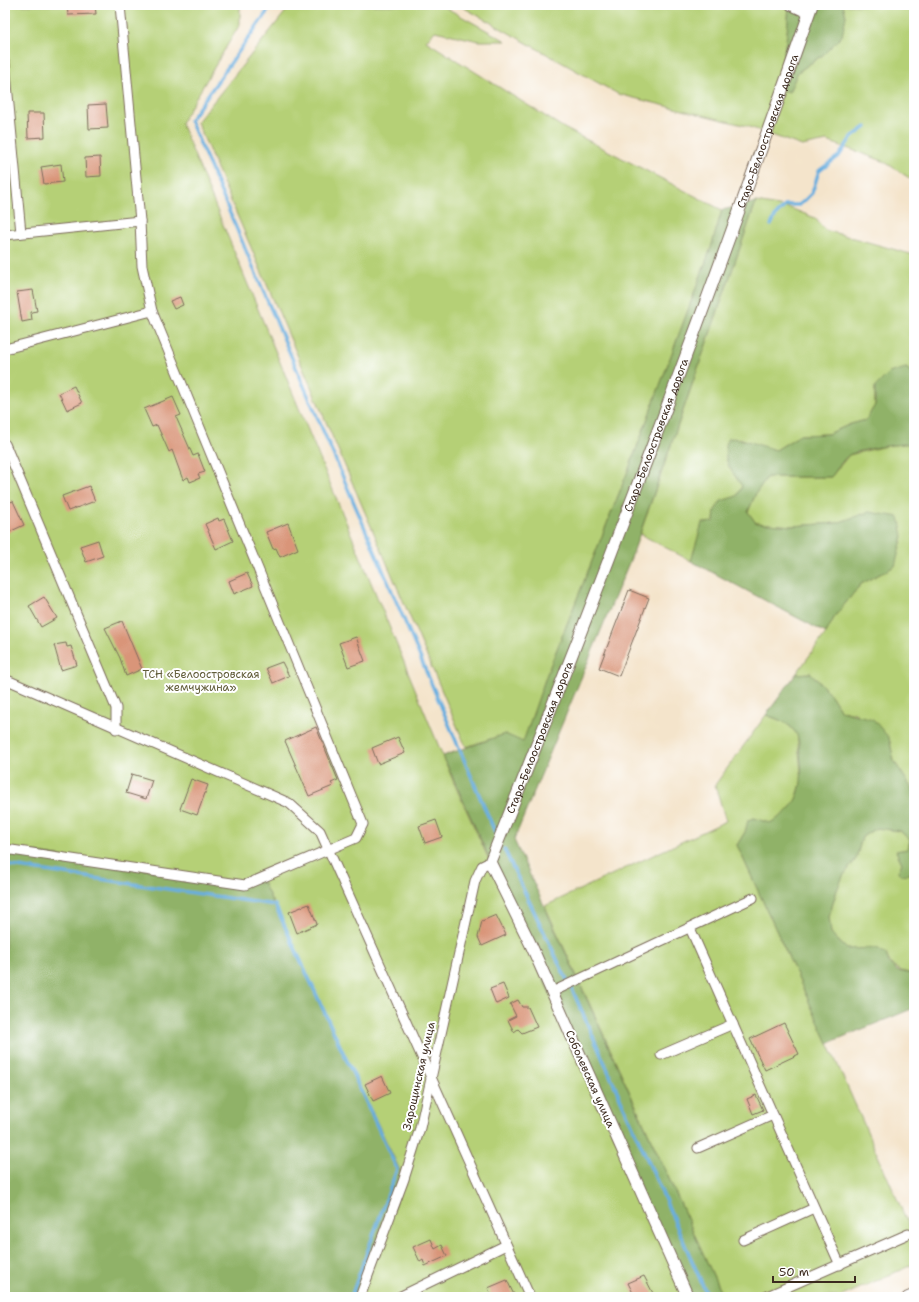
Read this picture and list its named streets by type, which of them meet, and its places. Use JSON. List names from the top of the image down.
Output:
{
  "streets": {
    "street": ["Старо-Белоостровская дорога", "Зарощинская улица", "Соболевская улица"]
  },
  "crossings": [
    ["Старо-Белоостровская дорога", "Зарощинская улица"],
    ["Старо-Белоостровская дорога", "Соболевская улица"],
    ["Зарощинская улица", "Соболевская улица"]
  ],
  "parks": ["ТСН «Белоостровская жемчужина»"],
  "scale_bar": "50 m"
}
